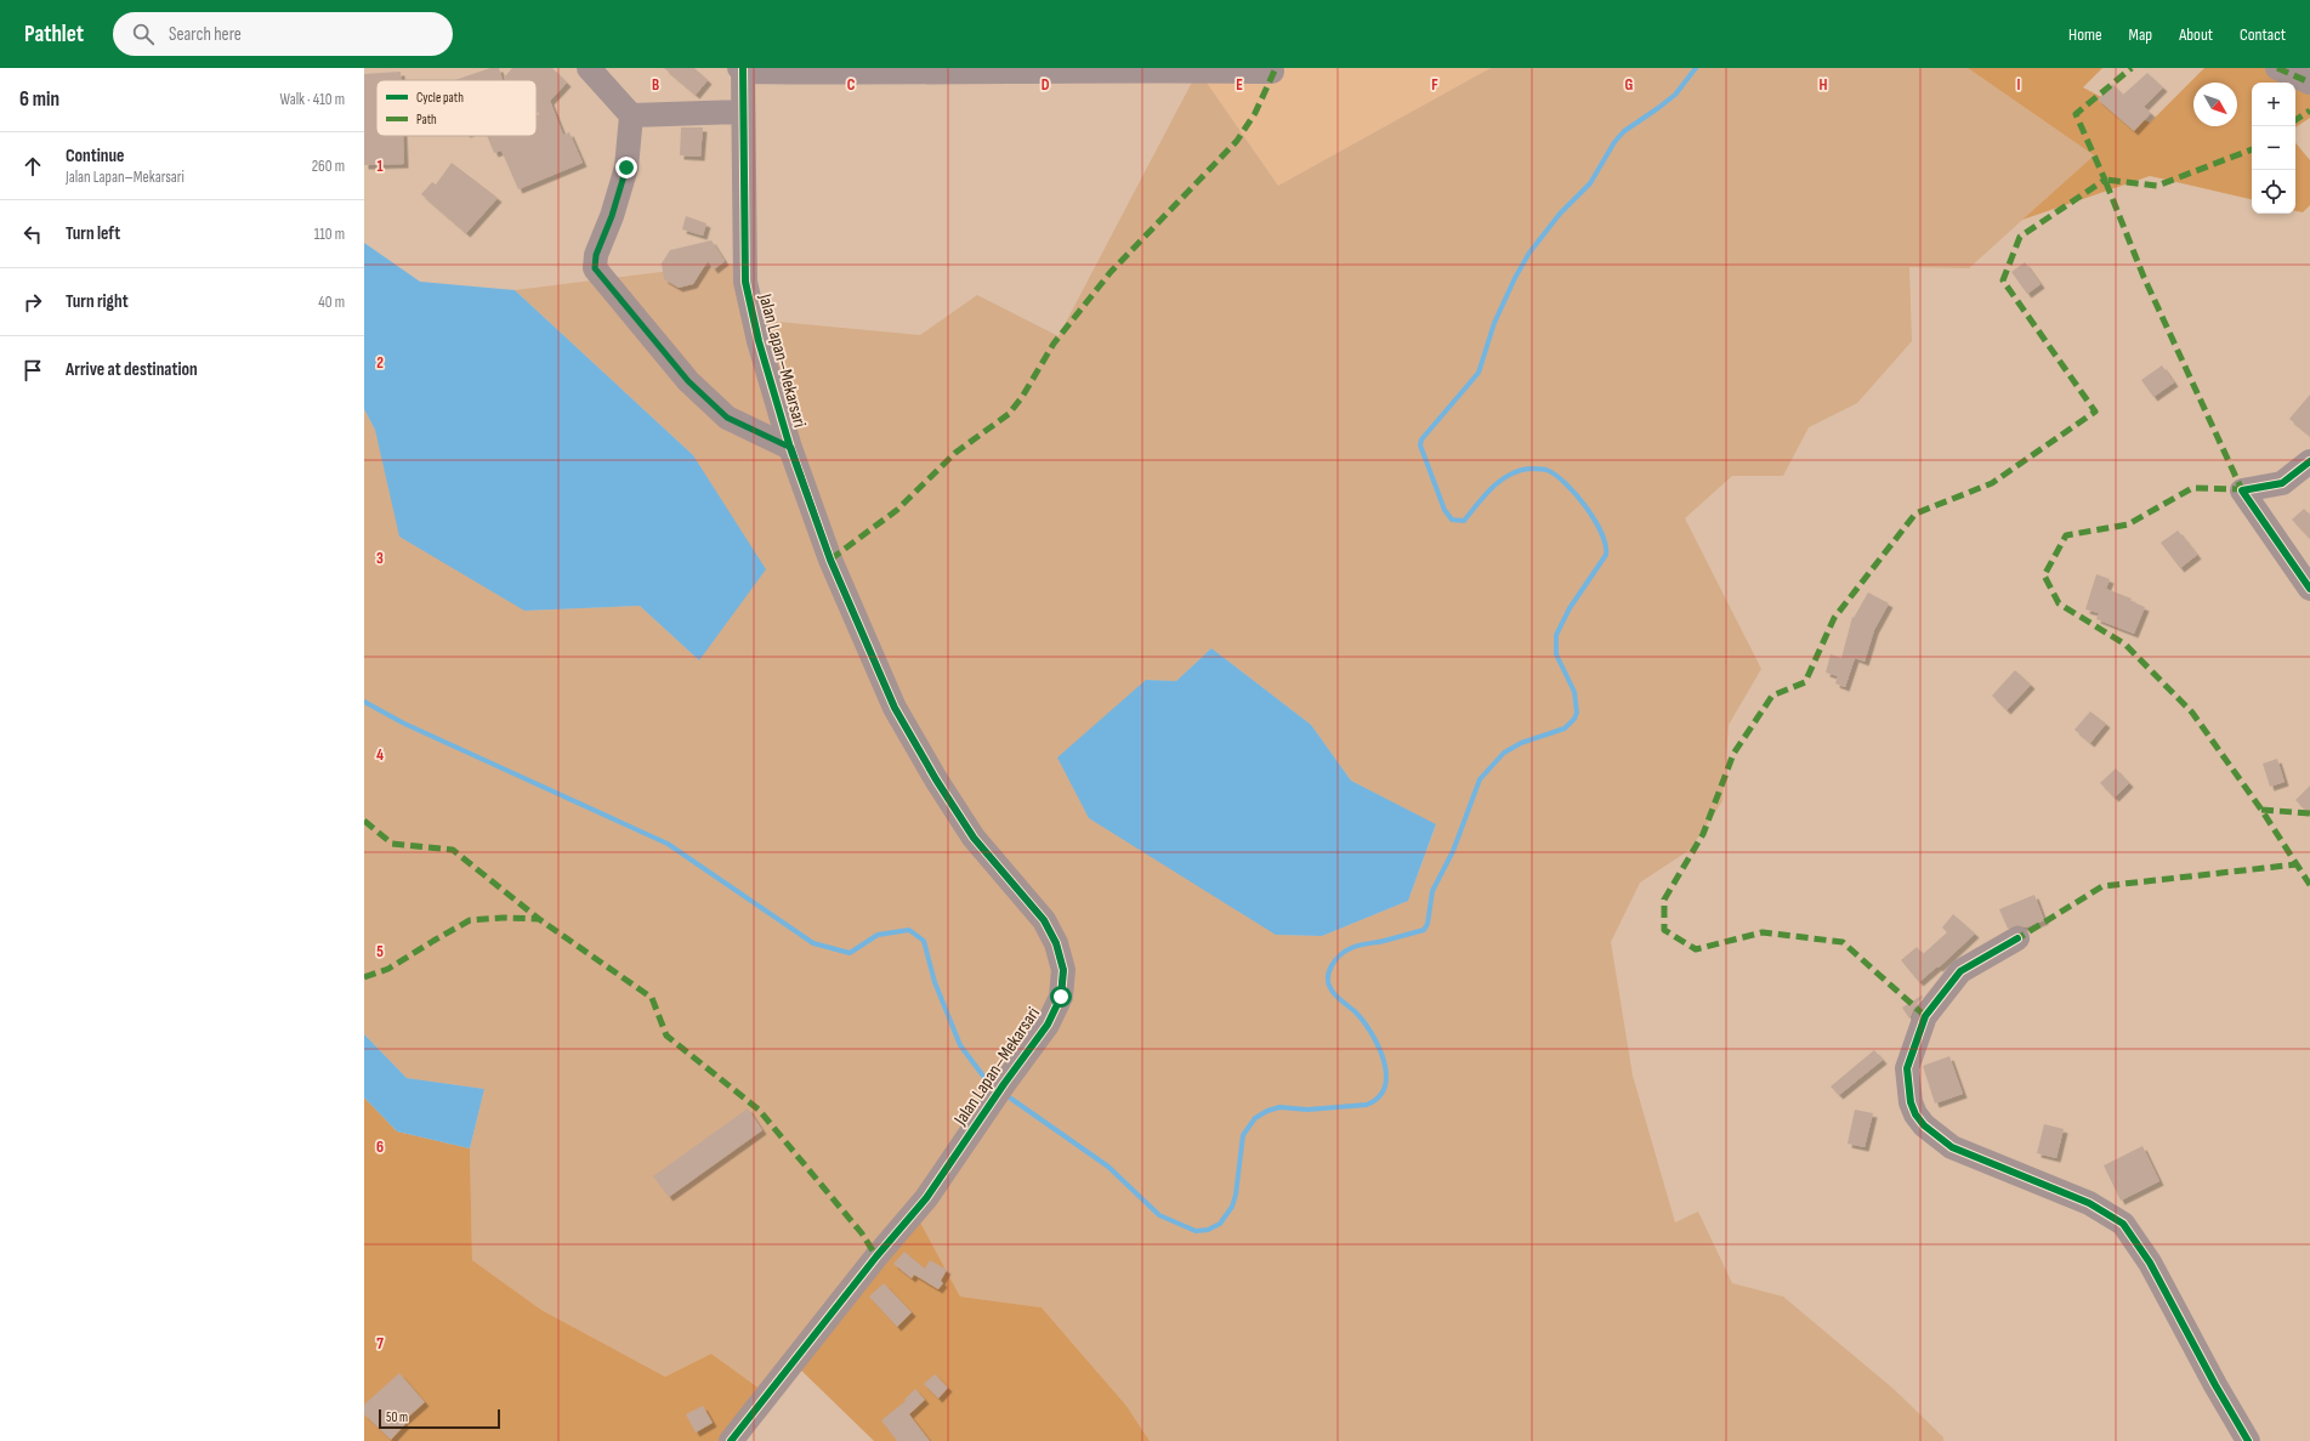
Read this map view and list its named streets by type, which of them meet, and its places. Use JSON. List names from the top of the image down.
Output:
{
  "streets": {
    "street": ["Jalan Lapan–Mekarsari"]
  },
  "legend": ["Cycle path", "Path"],
  "scale_bar": "50 m",
  "north": "bottom right",
  "page": {
    "header": "Pathlet",
    "search": "Search here",
    "nav": [
      "Home",
      "Map",
      "About",
      "Contact"
    ],
    "heading": ["6 min", "Walk · 410 m"],
    "map_buttons": ["+", "−"],
    "list": [
      ["Continue", "Jalan Lapan–Mekarsari", "260 m"],
      ["Turn left", "110 m"],
      ["Turn right", "40 m"],
      "Arrive at destination"
    ],
    "scale": "50 m"
  },
  "grid": {
    "columns": [
      "B",
      "C",
      "D",
      "E",
      "F",
      "G",
      "H",
      "I"
    ],
    "rows": [
      "1",
      "2",
      "3",
      "4",
      "5",
      "6",
      "7"
    ]
  }
}
